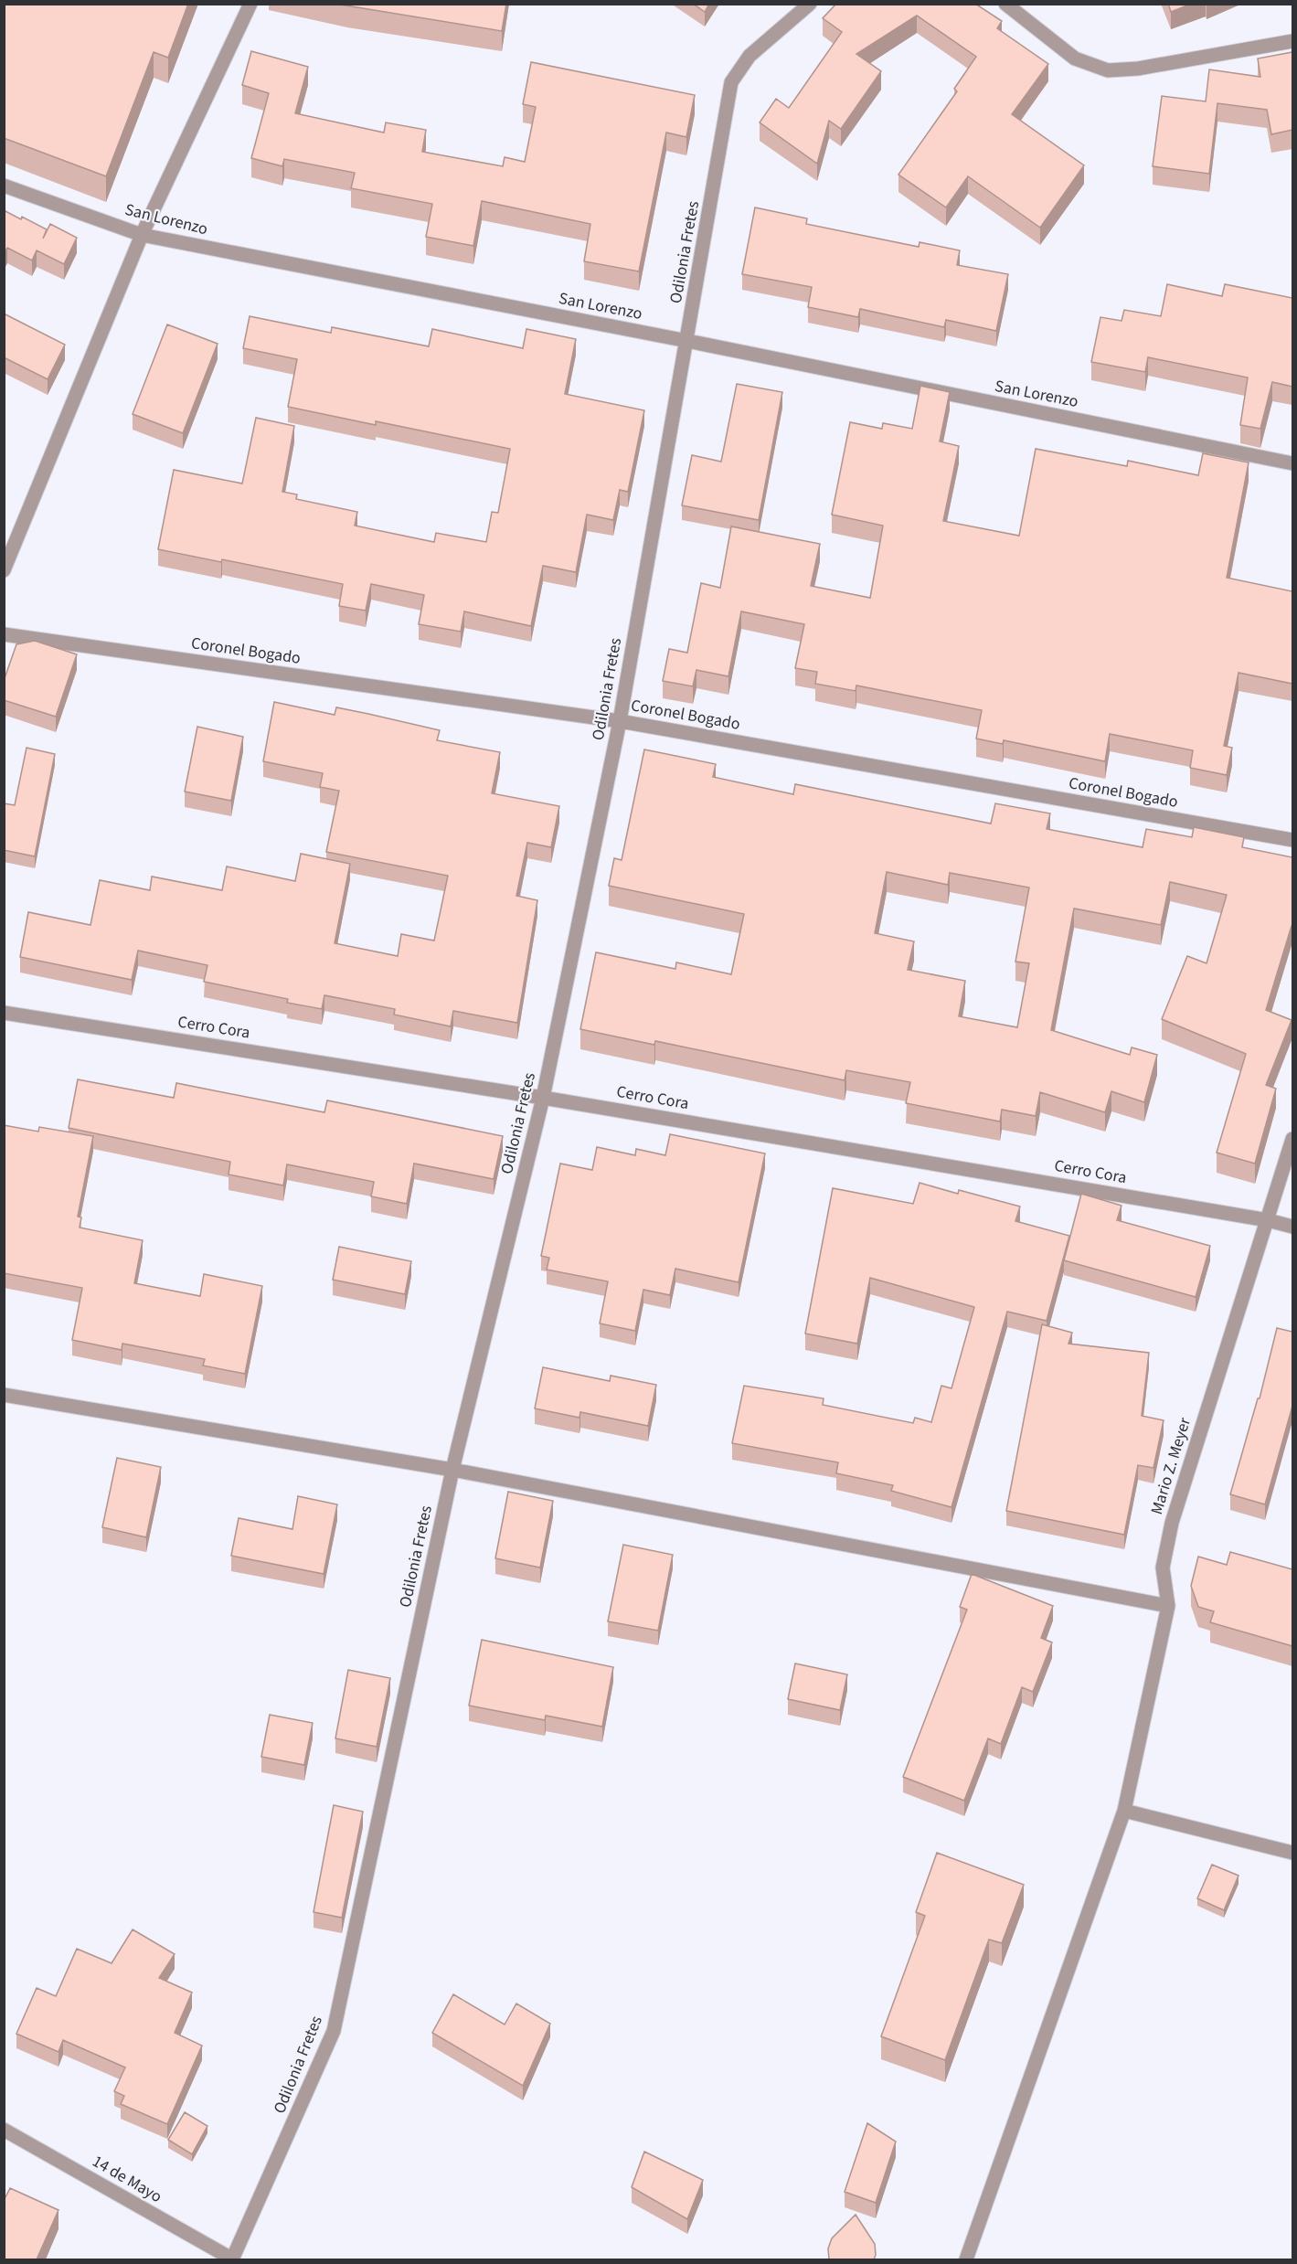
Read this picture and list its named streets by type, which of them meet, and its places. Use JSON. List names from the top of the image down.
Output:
{
  "streets": {
    "street": [
      "San Lorenzo",
      "Odilonia Fretes",
      "Coronel Bogado",
      "Cerro Cora",
      "Mario Z. Meyer",
      "14 de Mayo"
    ]
  },
  "crossings": [
    ["San Lorenzo", "Odilonia Fretes"],
    ["Odilonia Fretes", "Coronel Bogado"],
    ["Odilonia Fretes", "Cerro Cora"],
    ["Odilonia Fretes", "14 de Mayo"],
    ["Cerro Cora", "Mario Z. Meyer"]
  ]
}
